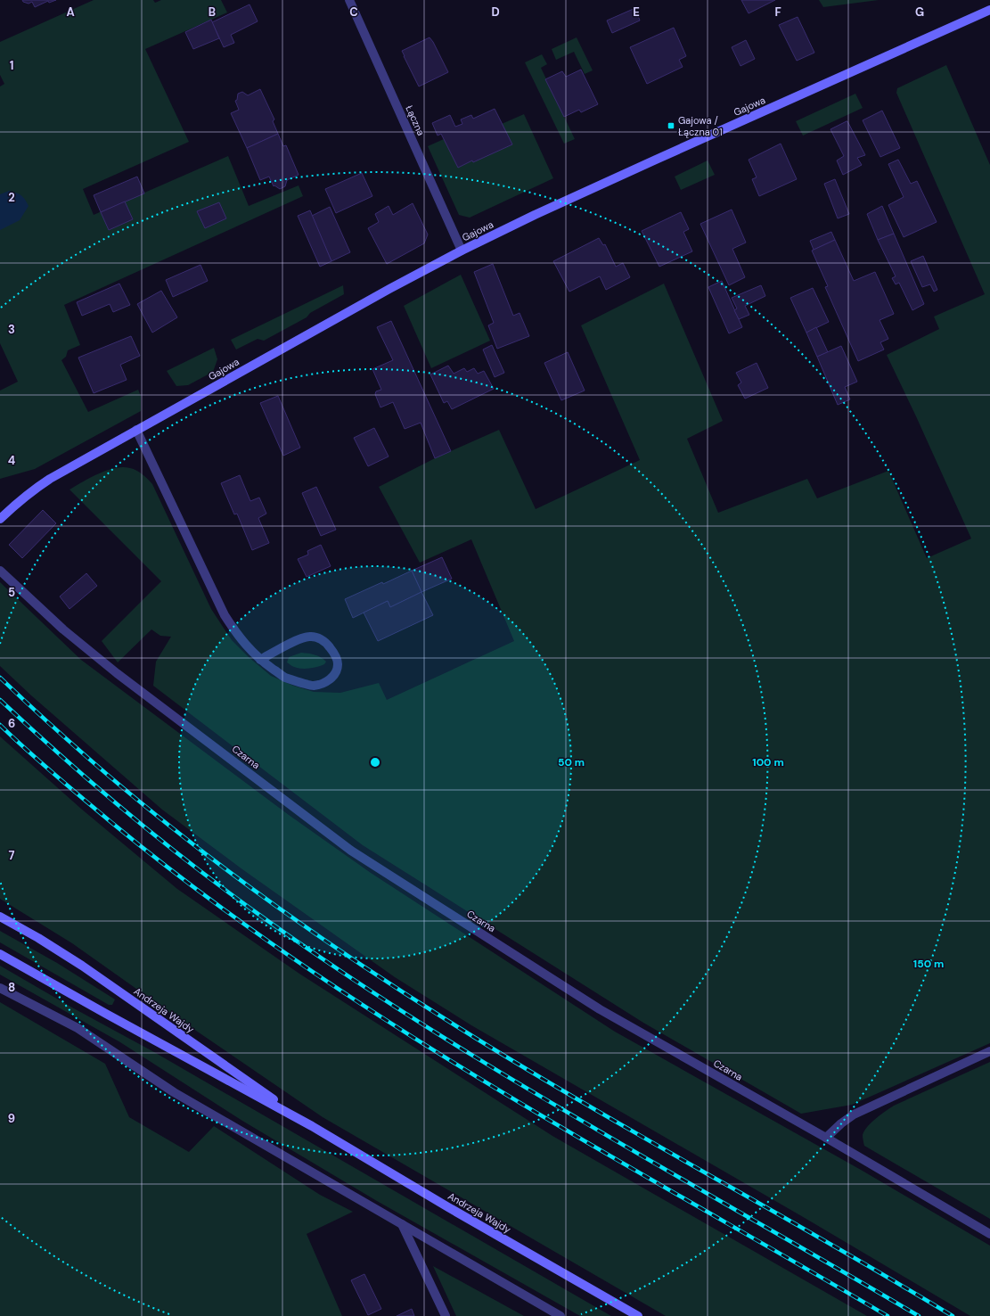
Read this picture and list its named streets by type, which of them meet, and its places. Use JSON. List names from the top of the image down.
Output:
{
  "streets": {
    "street": [
      "Gajowa",
      "Łączna",
      "Czarna",
      "Andrzeja Wajdy"
    ]
  },
  "crossings": [
    ["Gajowa", "Łączna"]
  ],
  "places": {
    "transit": ["Gajowa / Łączna 01"]
  },
  "grid": {
    "columns": [
      "A",
      "B",
      "C",
      "D",
      "E",
      "F",
      "G"
    ],
    "rows": [
      "1",
      "2",
      "3",
      "4",
      "5",
      "6",
      "7",
      "8",
      "9"
    ]
  },
  "rings": ["50 m", "100 m", "150 m"]
}
